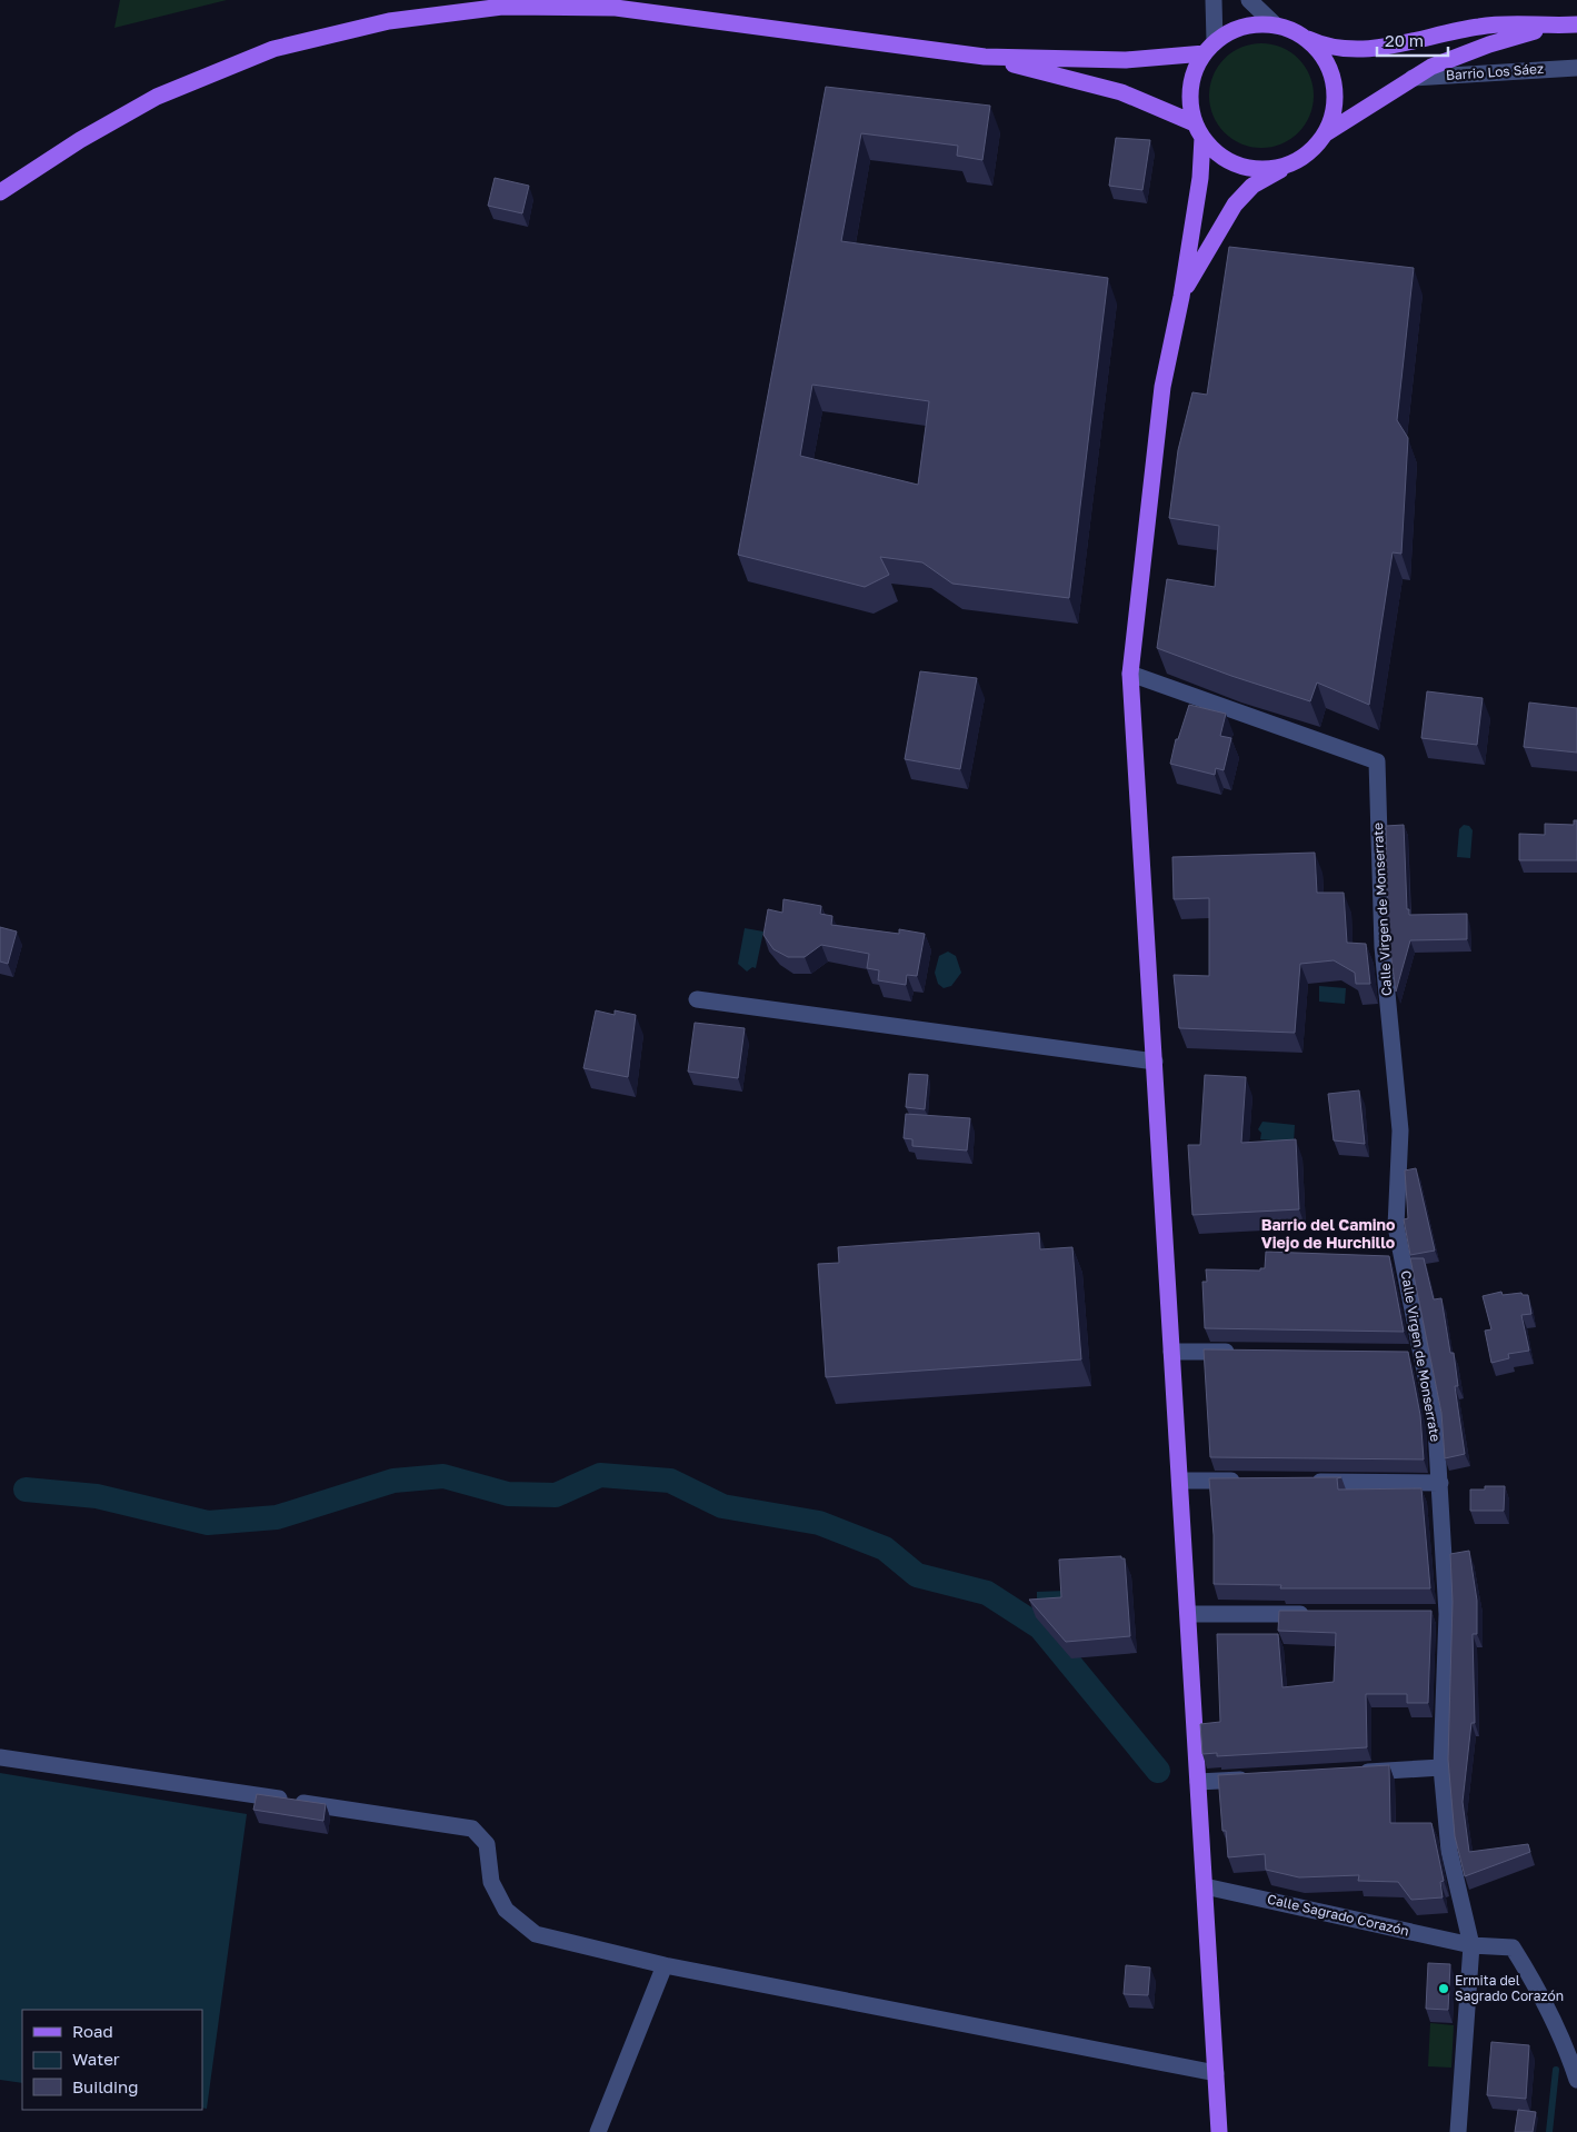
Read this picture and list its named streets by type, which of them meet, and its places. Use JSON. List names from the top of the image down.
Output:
{
  "streets": {
    "street": ["Barrio Los Sáez", "Calle Virgen de Monserrate", "Calle Sagrado Corazón"]
  },
  "crossings": [
    ["Calle Virgen de Monserrate", "Calle Sagrado Corazón"]
  ],
  "districts": ["Barrio del Camino Viejo de Hurchillo"],
  "places": ["Ermita del Sagrado Corazón"],
  "legend": ["Road", "Water", "Building"],
  "scale_bar": "20 m"
}
